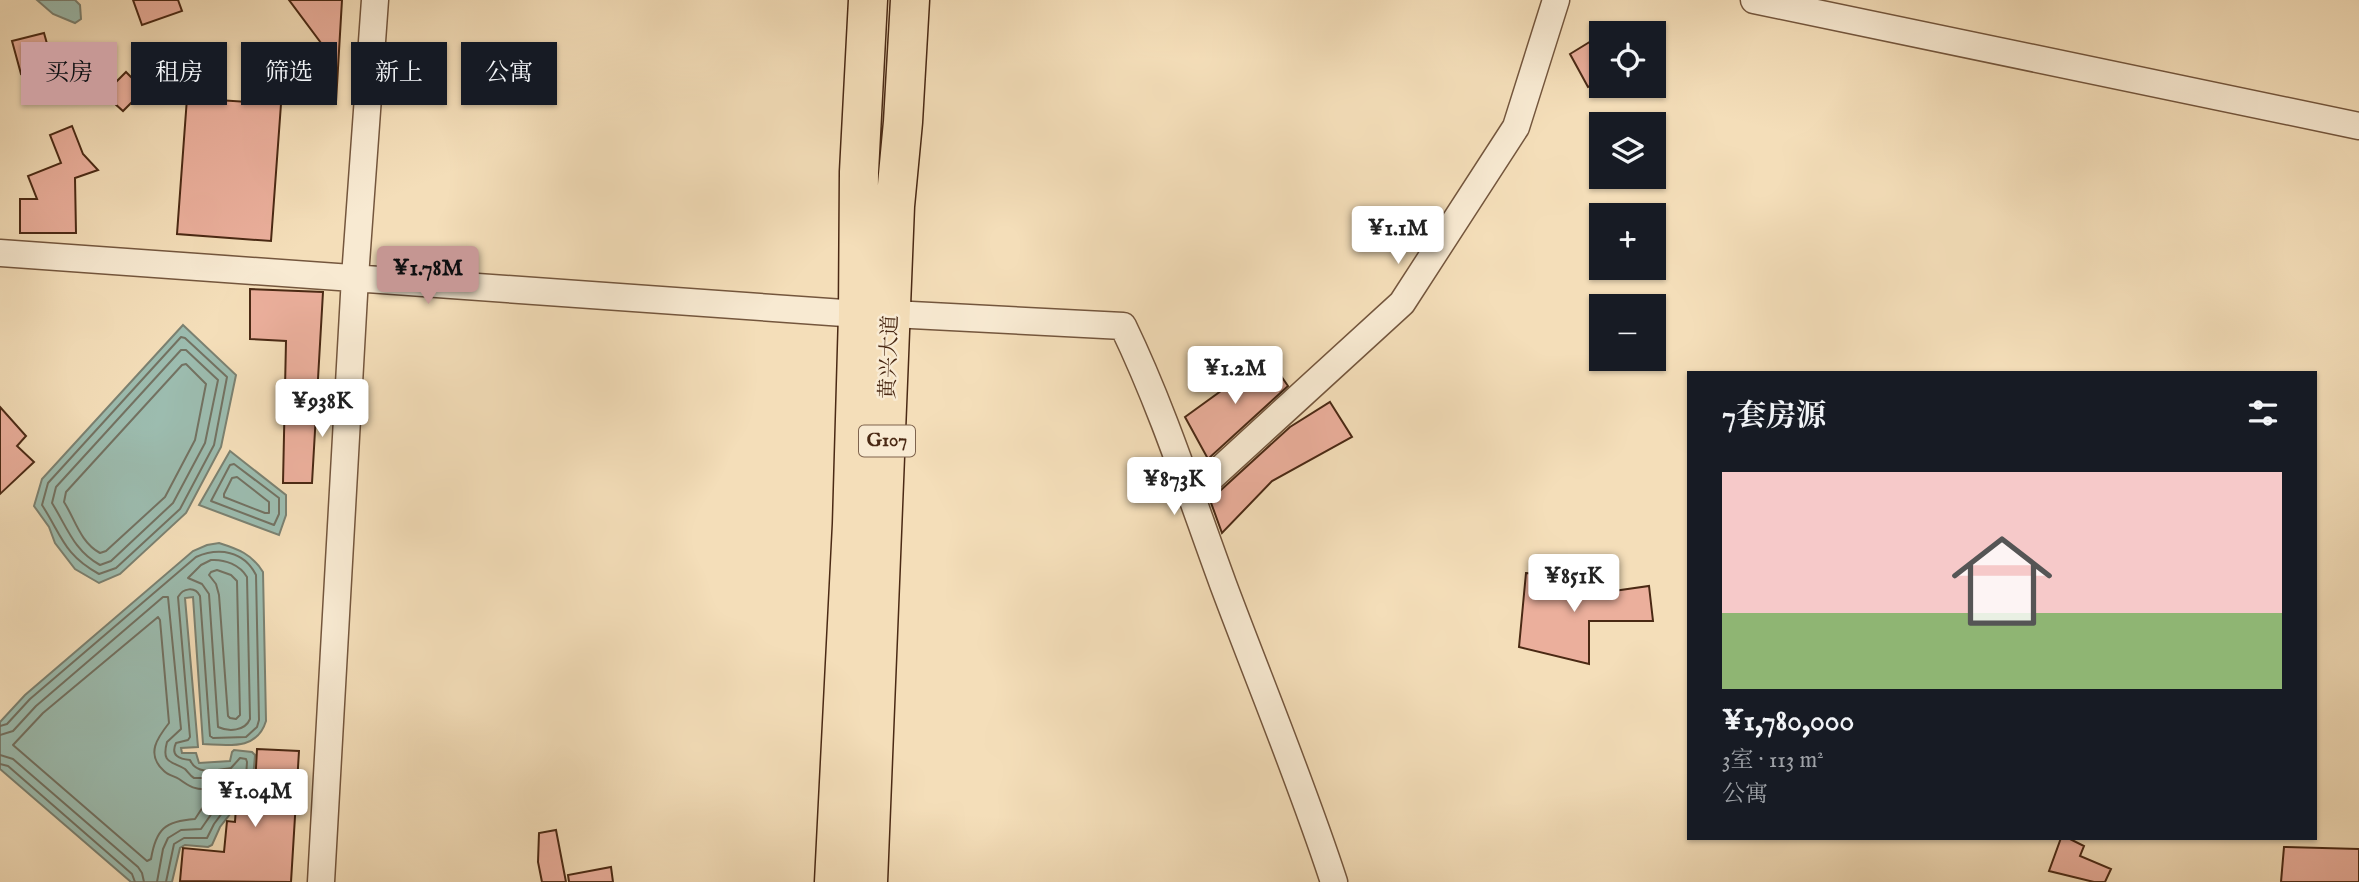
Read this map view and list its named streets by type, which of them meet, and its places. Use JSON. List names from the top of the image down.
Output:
{
  "streets": {
    "highway": ["黄兴大道", "G107"]
  },
  "page": {
    "map_buttons": ["+", "−"],
    "chip": [
      "买房",
      "租房",
      "筛选",
      "新上",
      "公寓"
    ],
    "price": [
      "¥1.1M",
      "¥1.78M",
      "¥1.2M",
      "¥938K",
      "¥873K",
      "¥851K",
      "¥1.04M"
    ],
    "heading": "7套房源",
    "list": [
      {
        "name": "¥1,780,000",
        "note": "3室 · 113 m² · 公寓"
      }
    ]
  }
}
